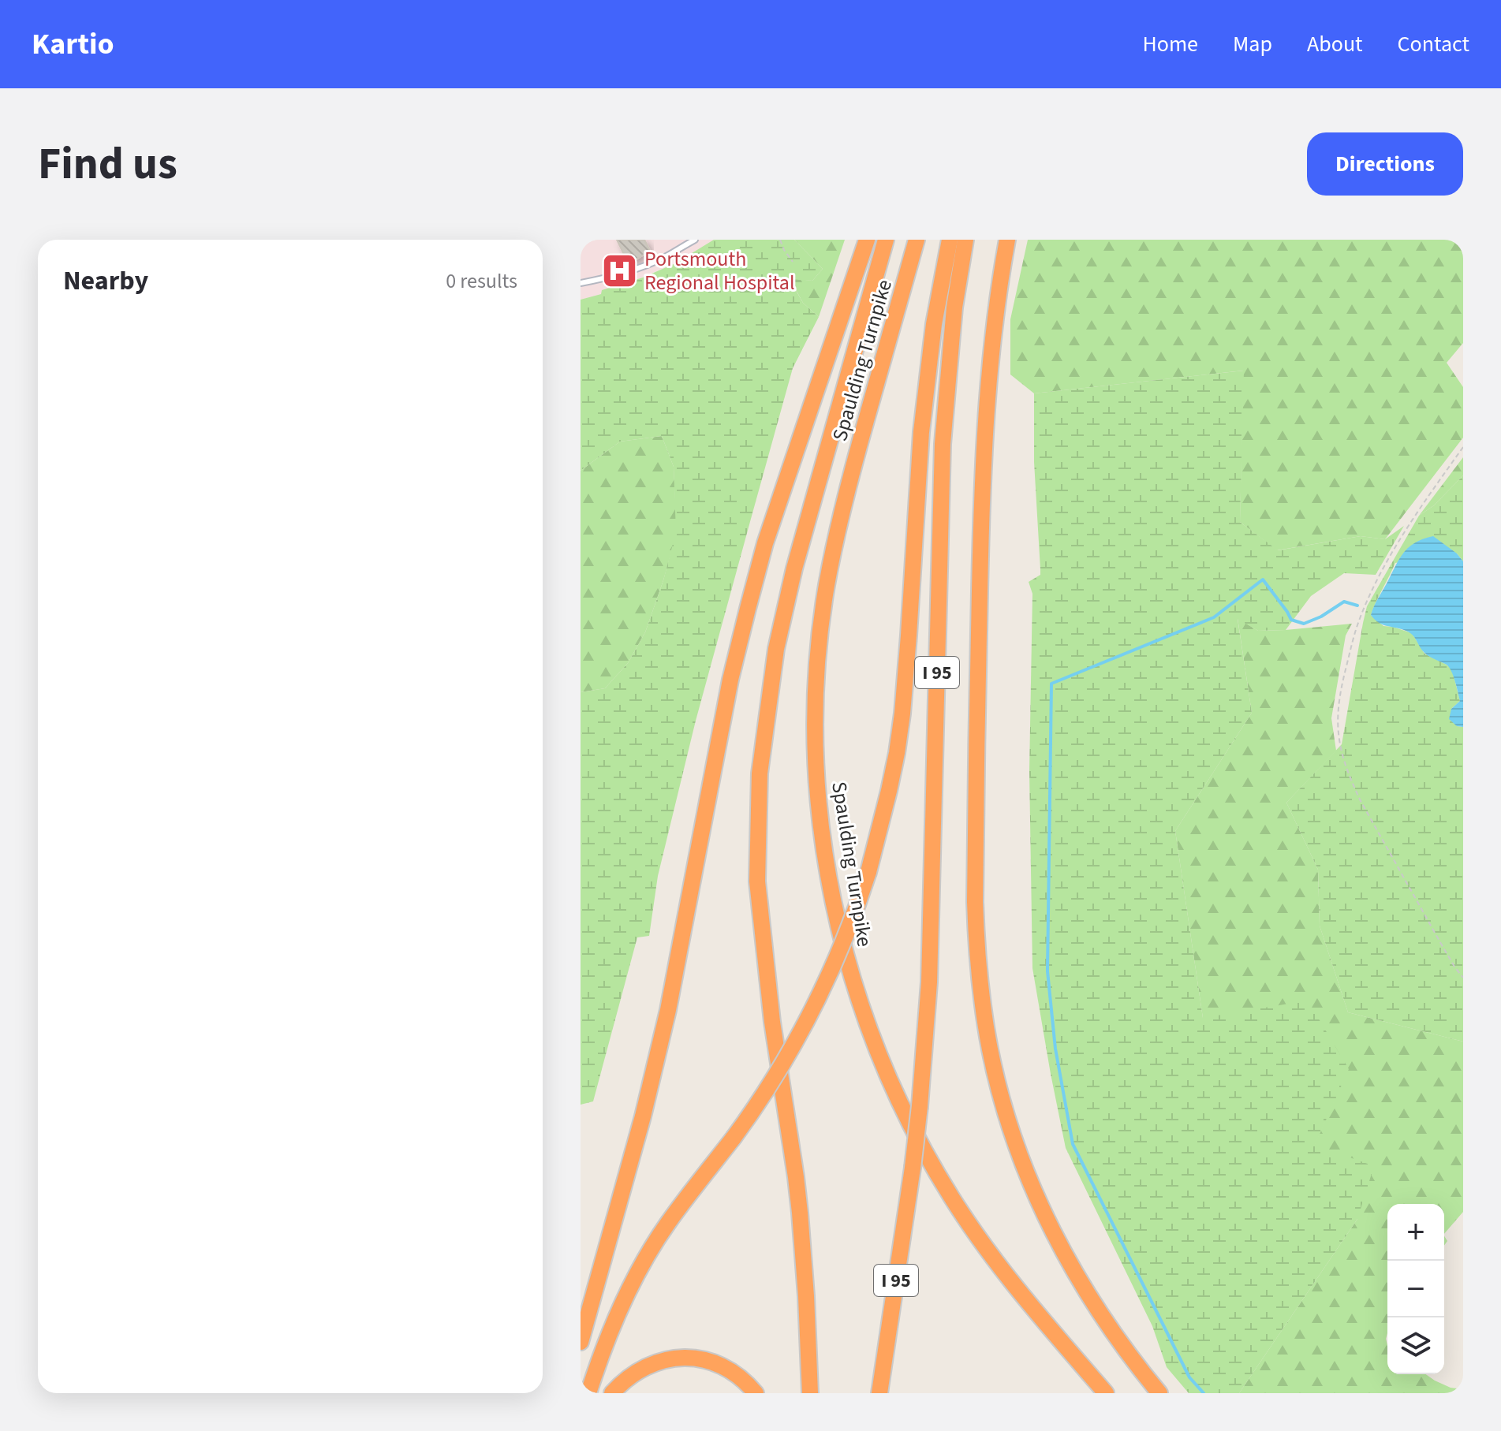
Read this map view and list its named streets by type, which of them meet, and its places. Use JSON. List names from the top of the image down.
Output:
{
  "streets": {
    "highway": ["Spaulding Turnpike", "I 95"]
  },
  "places": {
    "hospital": ["Portsmouth Regional Hospital"]
  },
  "page": {
    "header": "Kartio",
    "nav": [
      "Home",
      "Map",
      "About",
      "Contact"
    ],
    "buttons": "Directions",
    "title": "Find us",
    "heading": ["Nearby", "0 results"],
    "map_buttons": ["+", "−"]
  }
}
